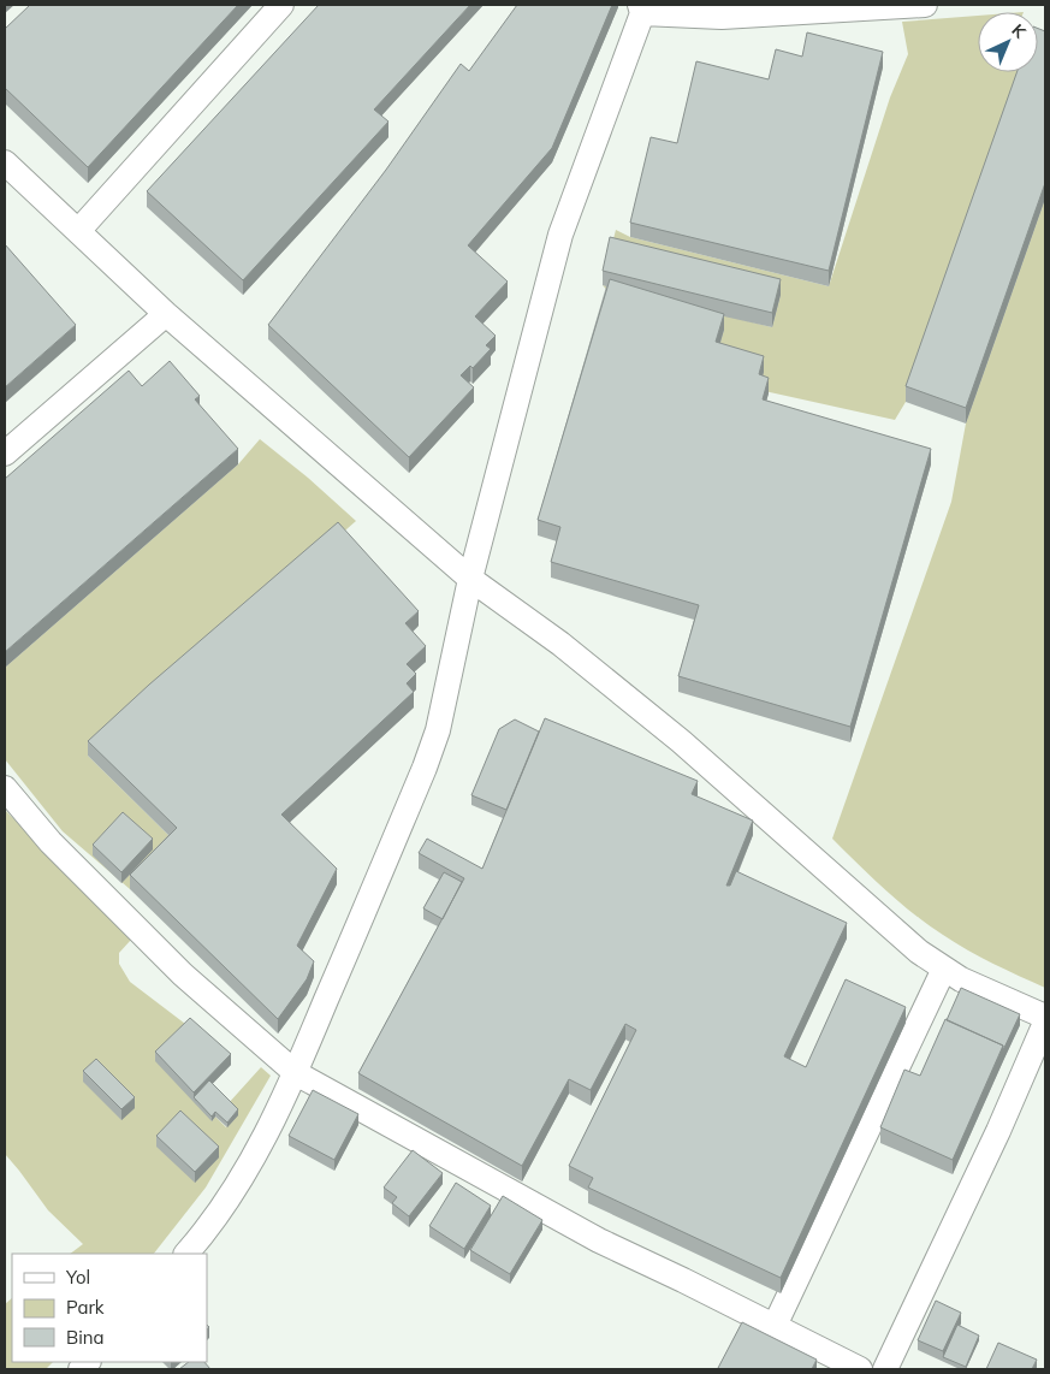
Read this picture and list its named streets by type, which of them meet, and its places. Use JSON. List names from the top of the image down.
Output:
{
  "legend": ["Yol", "Park", "Bina"],
  "north": "top right"
}
